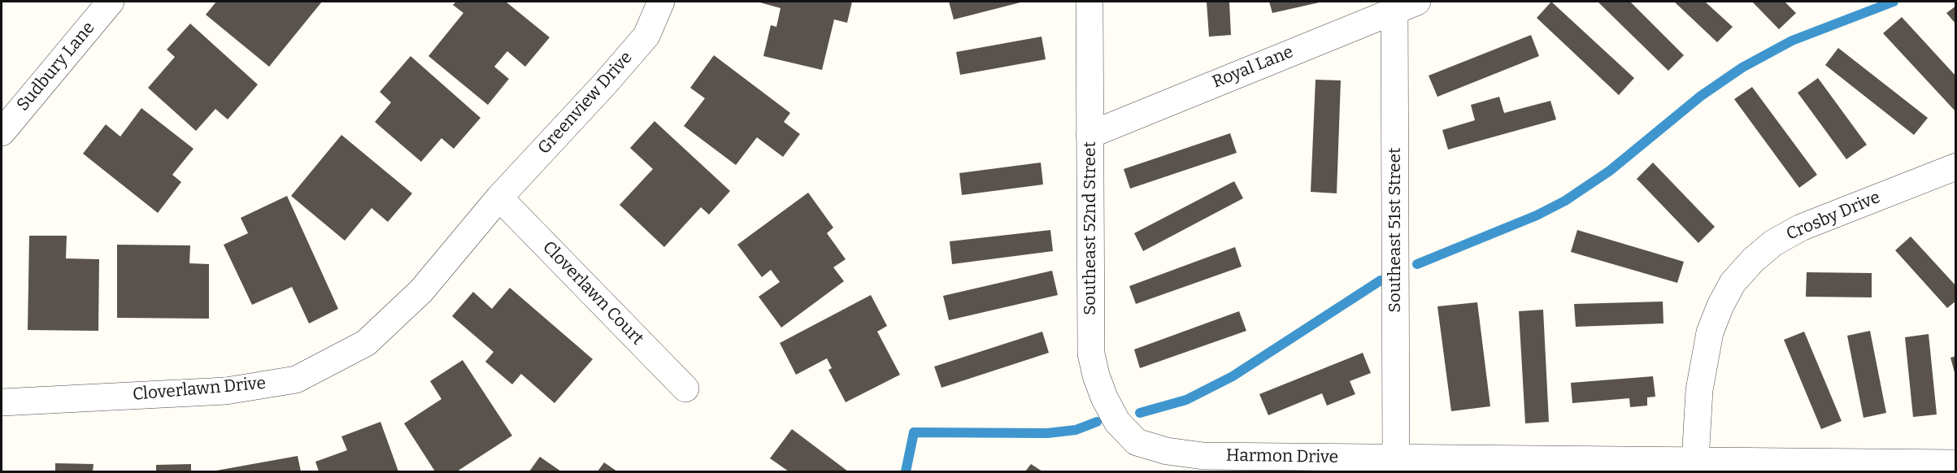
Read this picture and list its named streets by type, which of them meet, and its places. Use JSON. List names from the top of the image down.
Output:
{
  "streets": {
    "street": [
      "Sudbury Lane",
      "Royal Lane",
      "Greenview Drive",
      "Crosby Drive",
      "Southeast 52nd Street",
      "Southeast 51st Street",
      "Cloverlawn Court",
      "Cloverlawn Drive",
      "Harmon Drive"
    ]
  },
  "crossings": [
    ["Royal Lane", "Southeast 52nd Street"],
    ["Royal Lane", "Southeast 51st Street"],
    ["Greenview Drive", "Cloverlawn Court"],
    ["Greenview Drive", "Cloverlawn Drive"],
    ["Crosby Drive", "Harmon Drive"],
    ["Southeast 52nd Street", "Harmon Drive"],
    ["Southeast 51st Street", "Harmon Drive"],
    ["Cloverlawn Court", "Cloverlawn Drive"]
  ]
}
